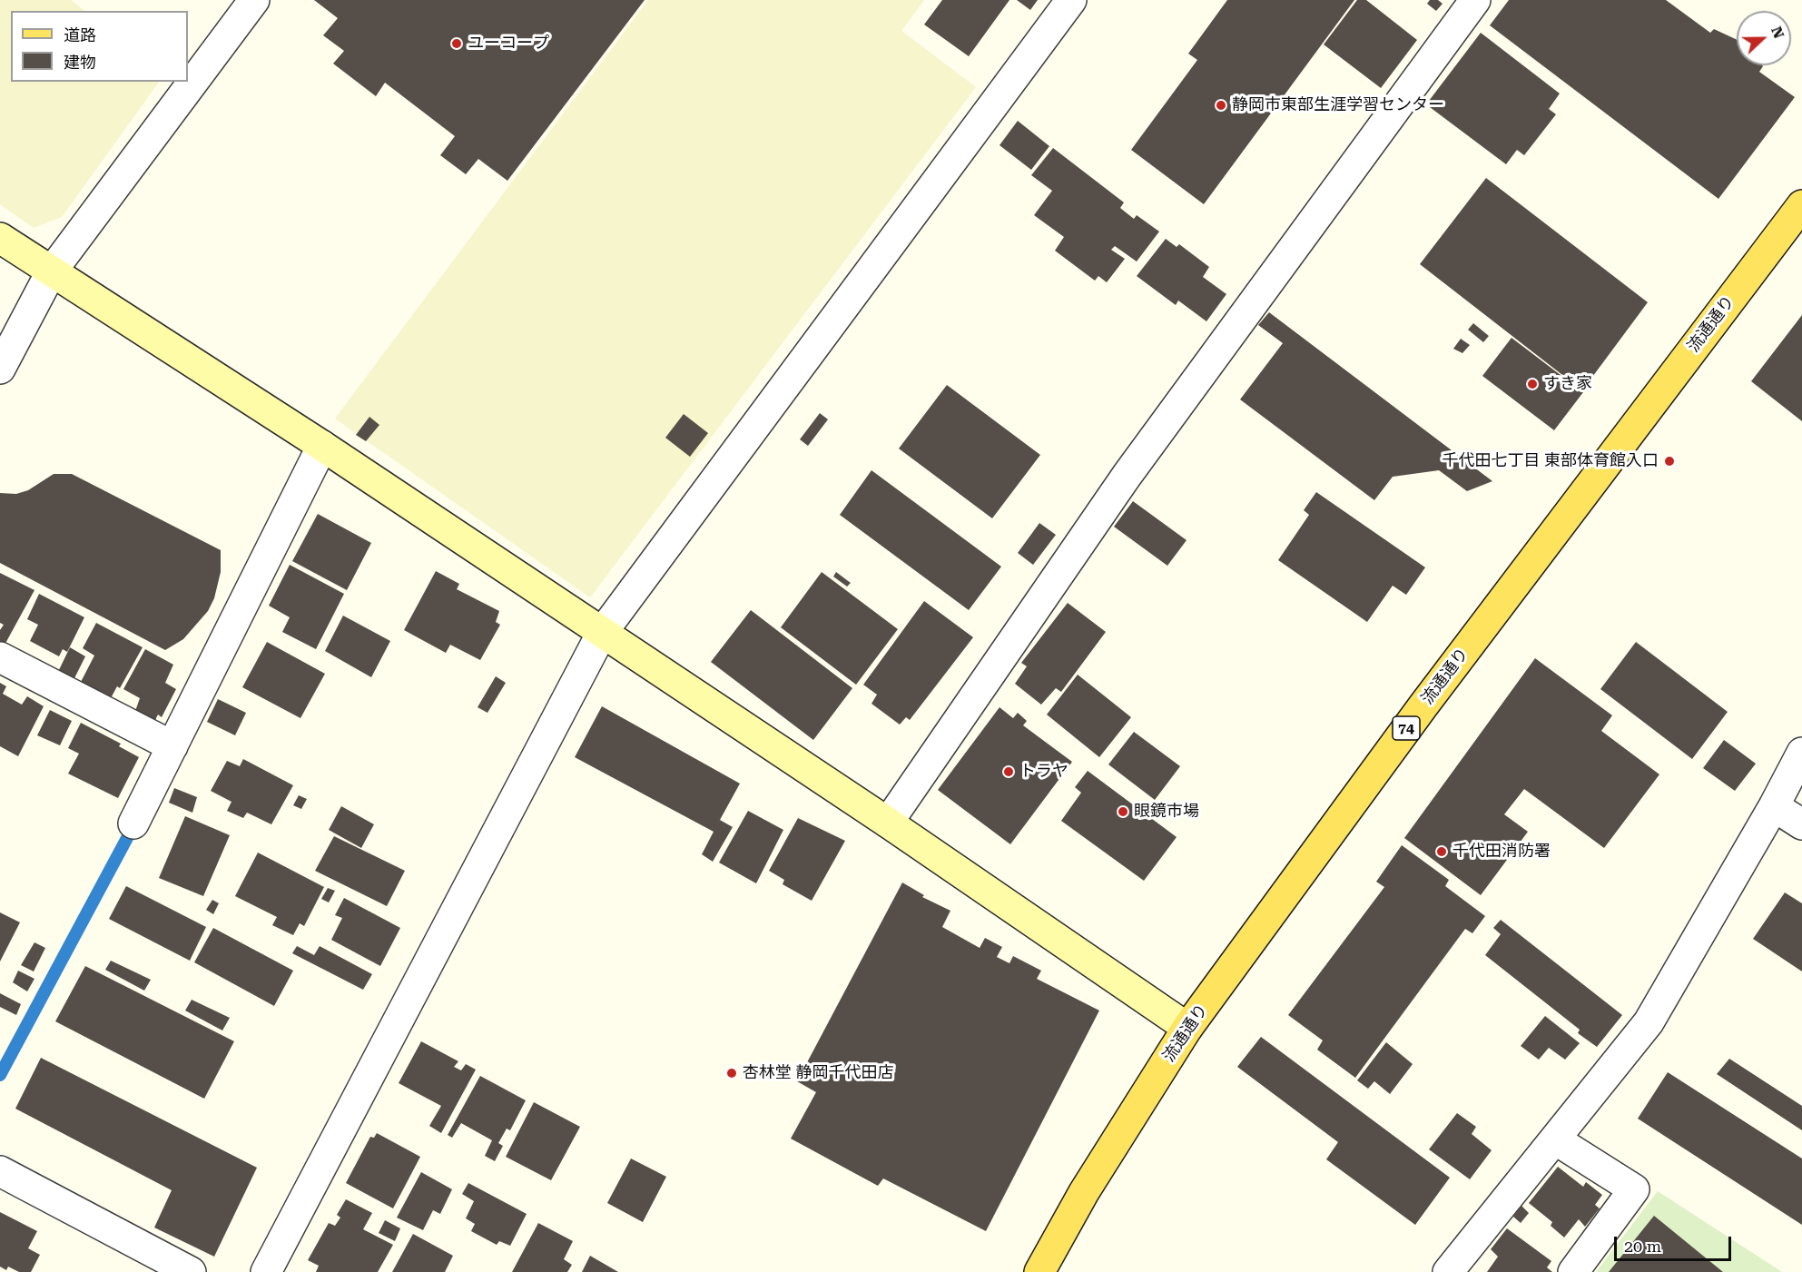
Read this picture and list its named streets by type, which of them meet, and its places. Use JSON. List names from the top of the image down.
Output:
{
  "streets": {
    "main road": ["流通通り", "74"]
  },
  "places": [
    "ユーコープ",
    "静岡市東部生涯学習センター",
    "すき家",
    "千代田七丁目 東部体育館入口",
    "トラヤ",
    "眼鏡市場",
    "千代田消防署",
    "杏林堂 静岡千代田店"
  ],
  "legend": ["道路", "建物"],
  "scale_bar": "20 m",
  "north": "right"
}
